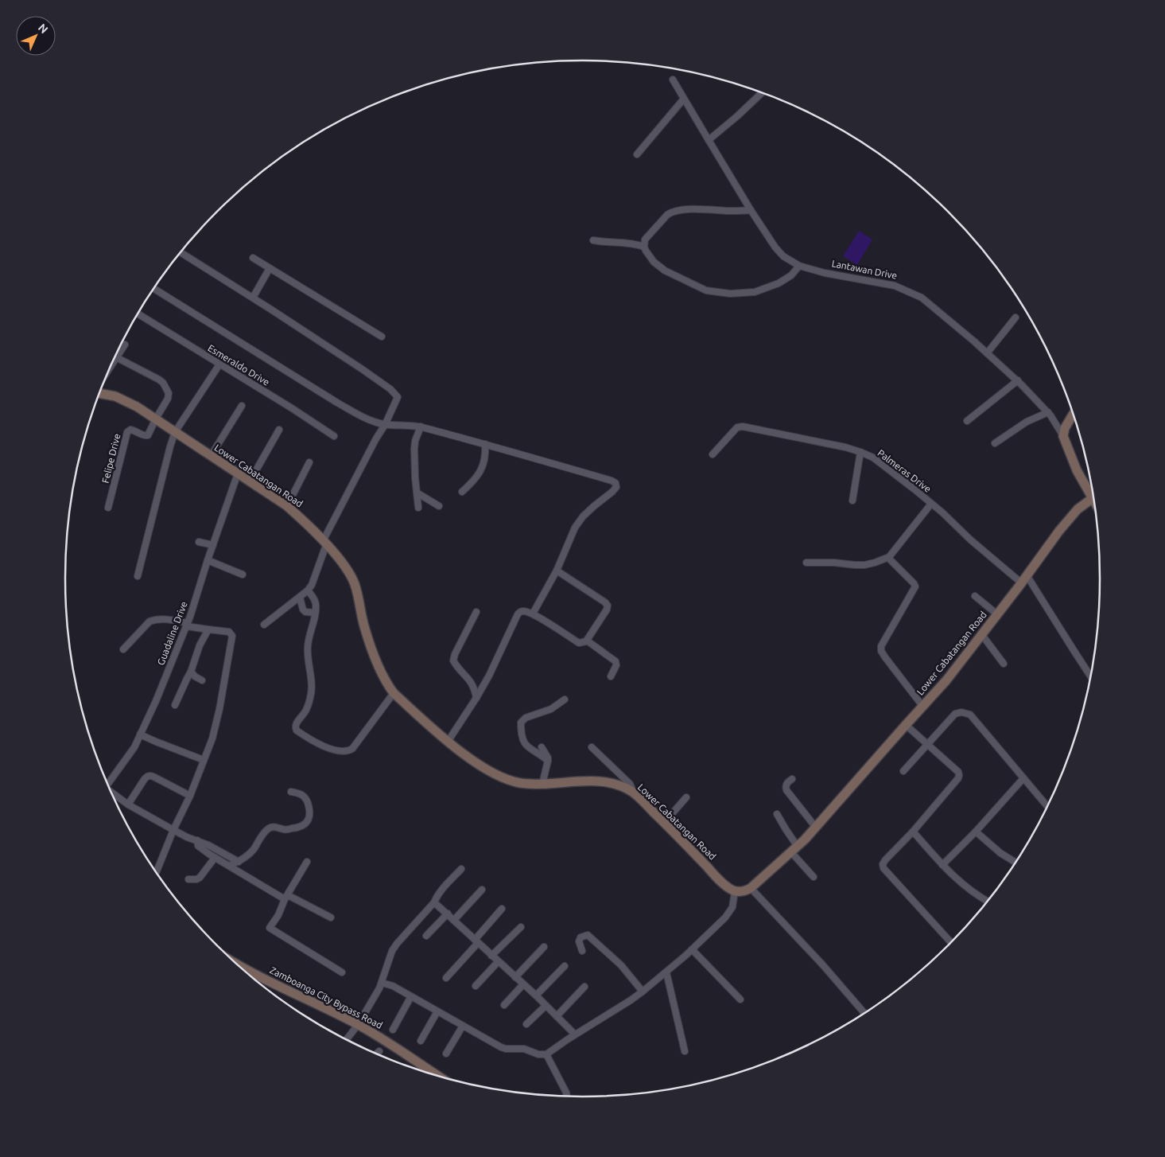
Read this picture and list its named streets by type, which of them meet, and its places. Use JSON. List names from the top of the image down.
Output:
{
  "streets": {
    "street": [
      "Lantawan Drive",
      "Esmeraldo Drive",
      "Felipe Drive",
      "Palmeras Drive",
      "Lower Cabatangan Road",
      "Guadaline Drive",
      "Zamboanga City Bypass Road"
    ]
  },
  "crossings": [
    ["Lantawan Drive", "Lower Cabatangan Road"],
    ["Felipe Drive", "Lower Cabatangan Road"],
    ["Palmeras Drive", "Lower Cabatangan Road"],
    ["Lower Cabatangan Road", "Guadaline Drive"]
  ],
  "north": "top right"
}
